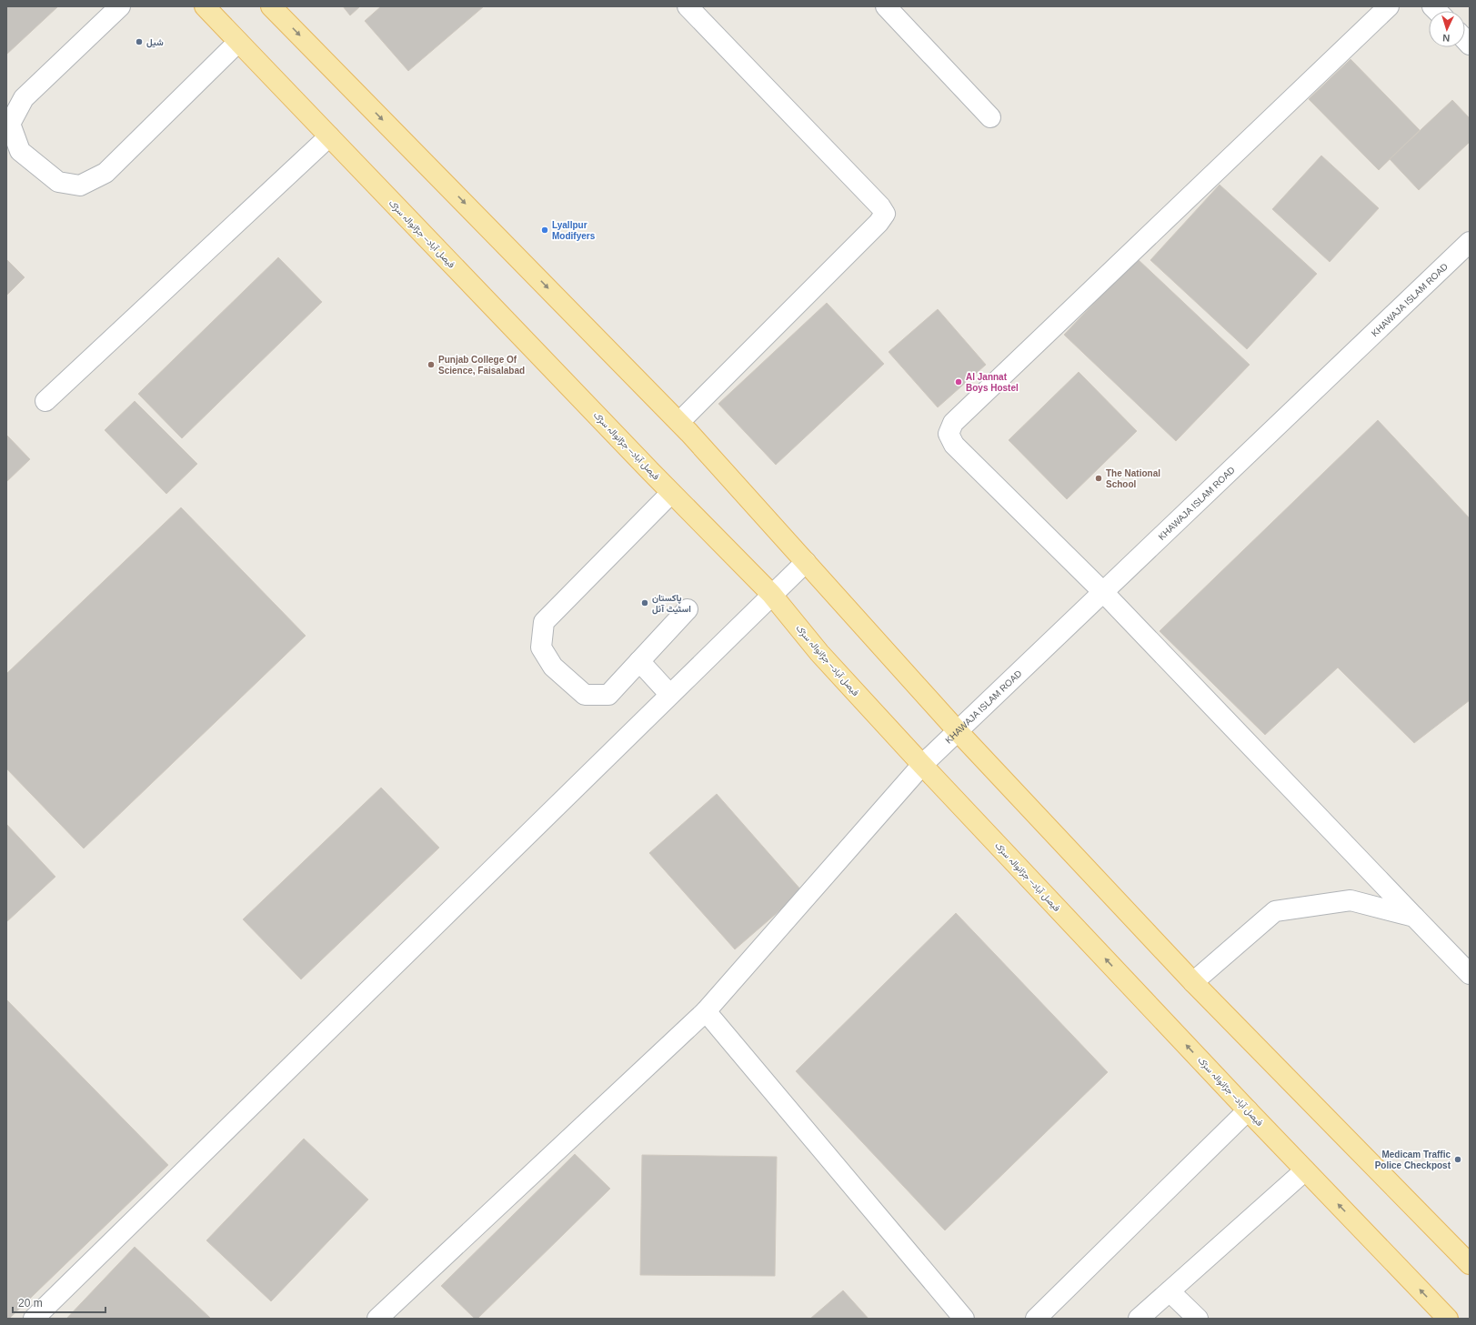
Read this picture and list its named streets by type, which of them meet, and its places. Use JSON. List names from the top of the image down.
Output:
{
  "streets": {
    "main road": ["فیصل آباد– جڑانوالہ سڑک"],
    "street": ["KHAWAJA ISLAM ROAD"]
  },
  "crossings": [
    ["فیصل آباد– جڑانوالہ سڑک", "KHAWAJA ISLAM ROAD"]
  ],
  "places": [
    "شیل",
    "Lyallpur Modifyers",
    "Punjab College Of Science, Faisalabad",
    "Al Jannat Boys Hostel",
    "The National School",
    "پاکستان اسٹیٹ آئل",
    "Medicam Traffic Police Checkpost"
  ],
  "scale_bar": "20 m",
  "north": "bottom"
}
